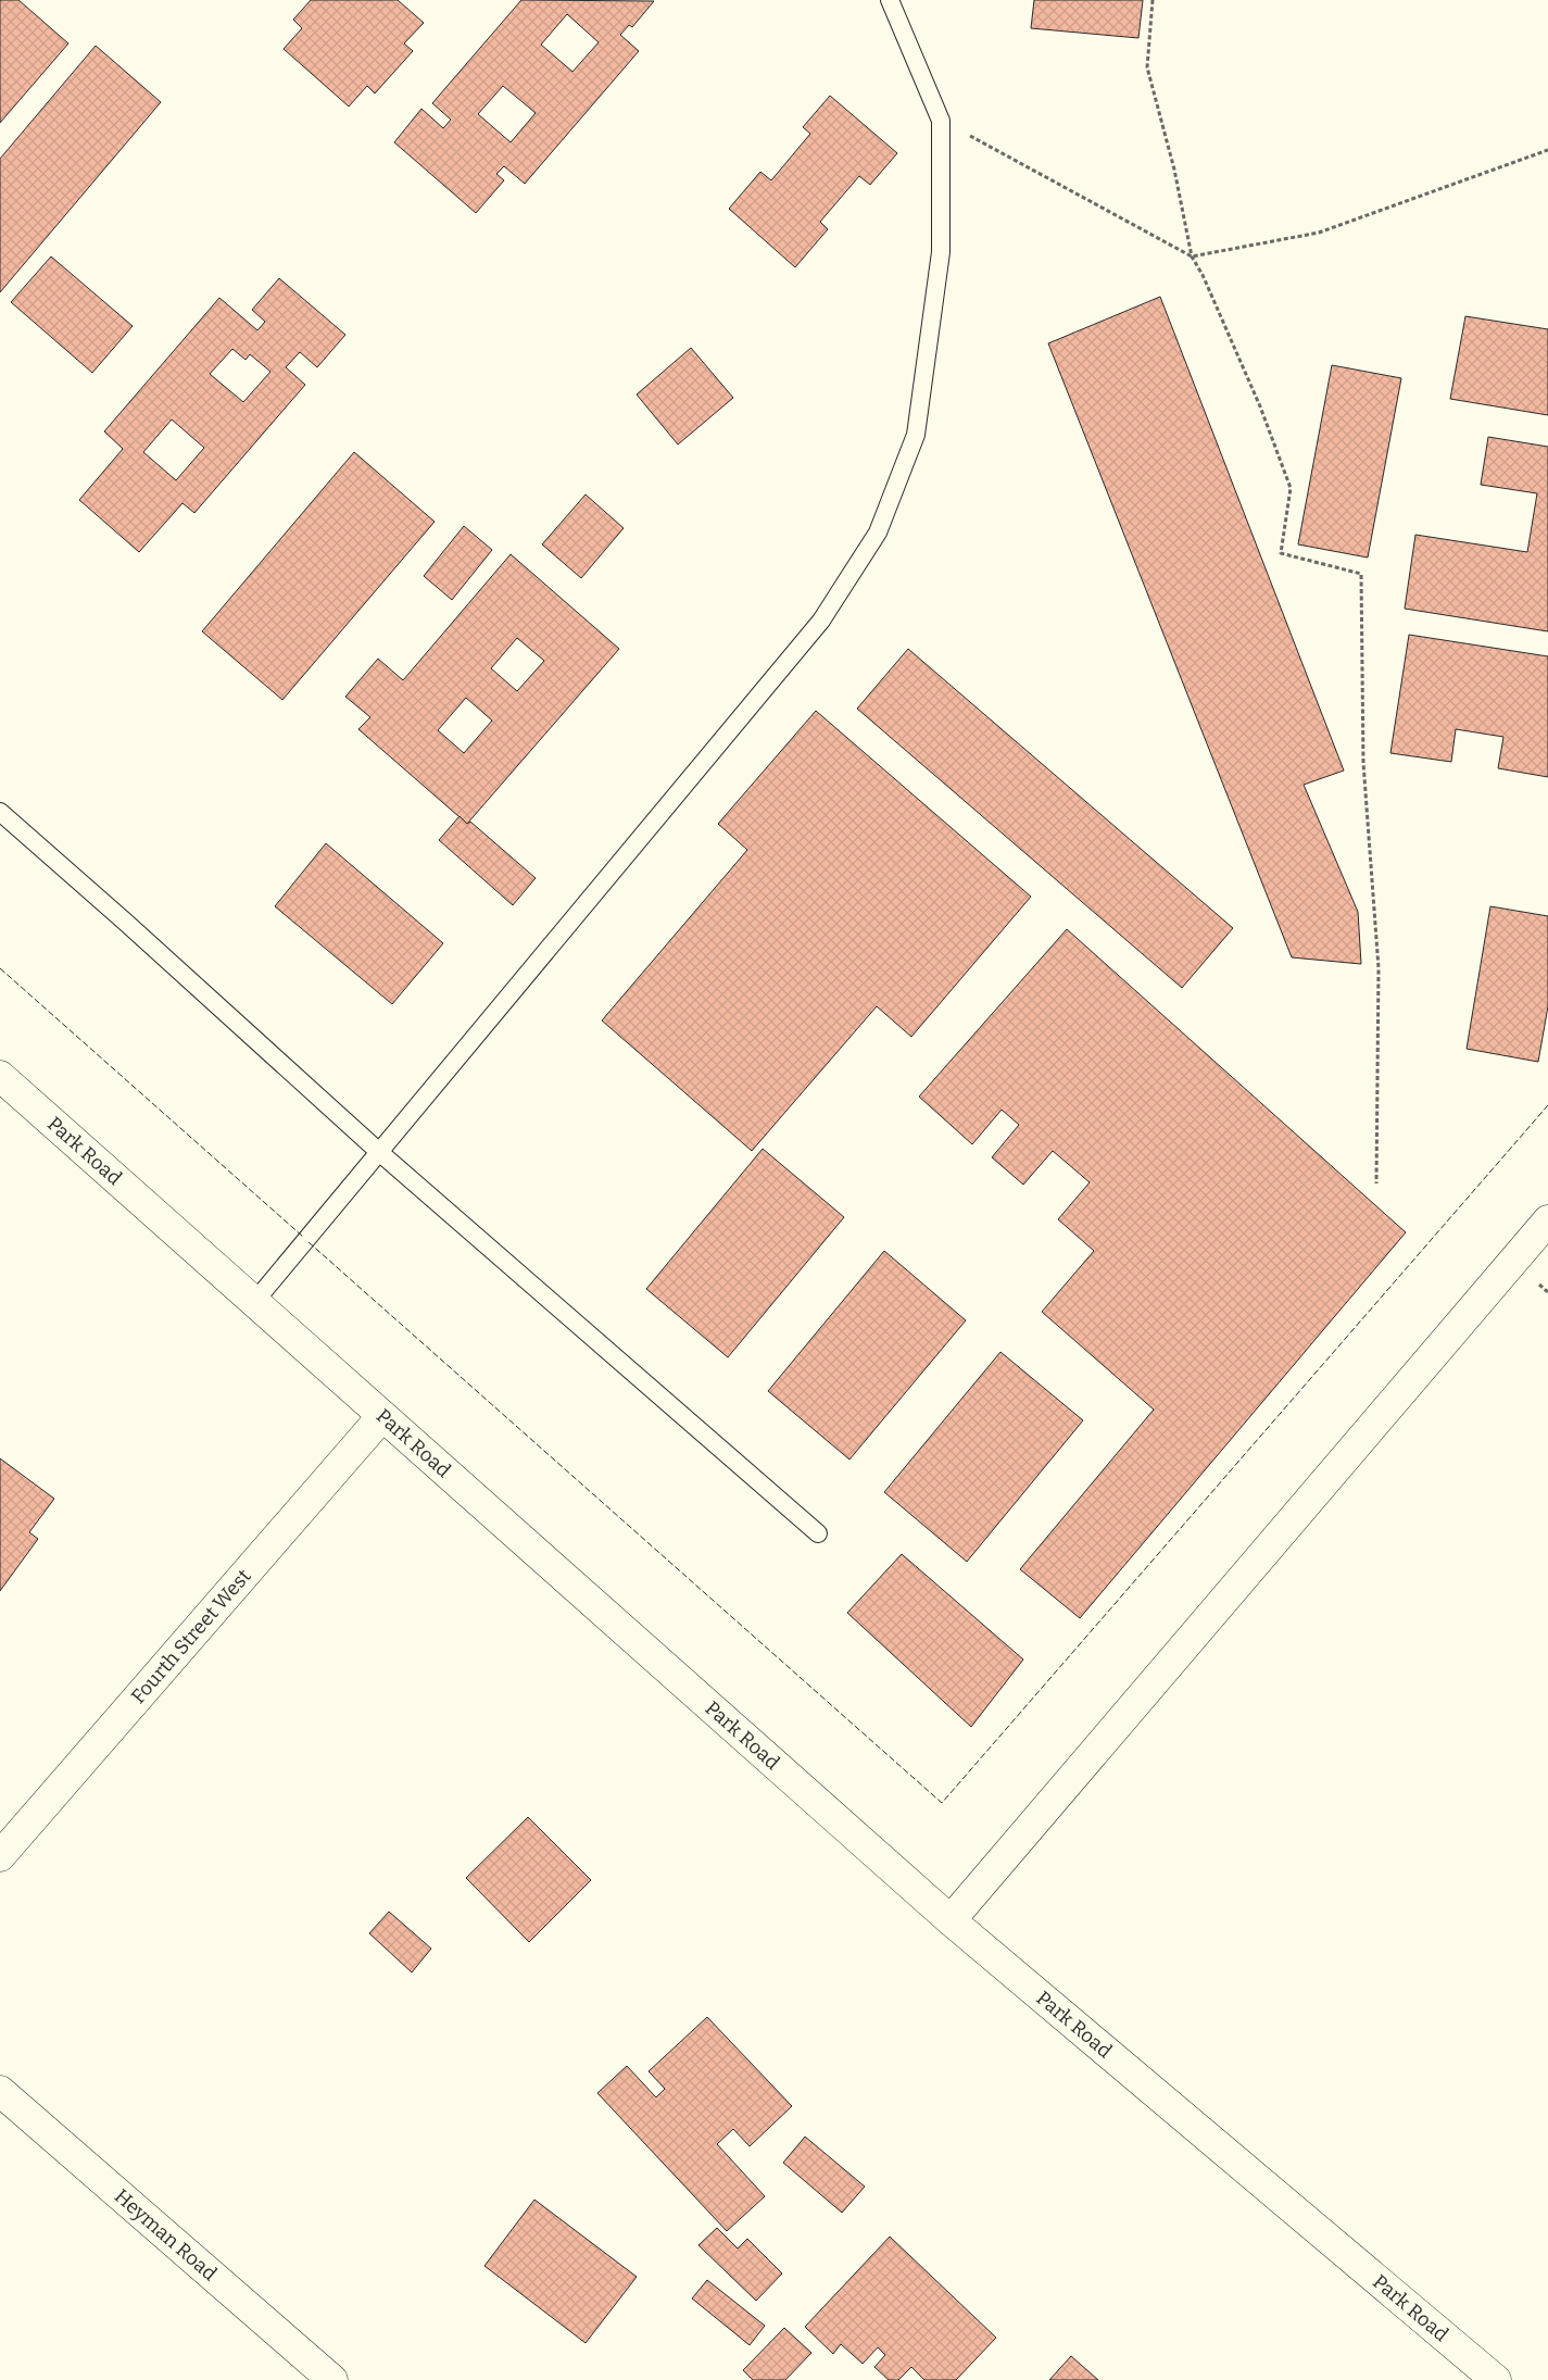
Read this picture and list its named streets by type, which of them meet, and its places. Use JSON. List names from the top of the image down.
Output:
{
  "streets": {
    "street": ["Park Road", "Fourth Street West", "Heyman Road"]
  },
  "crossings": [
    ["Park Road", "Fourth Street West"]
  ]
}
